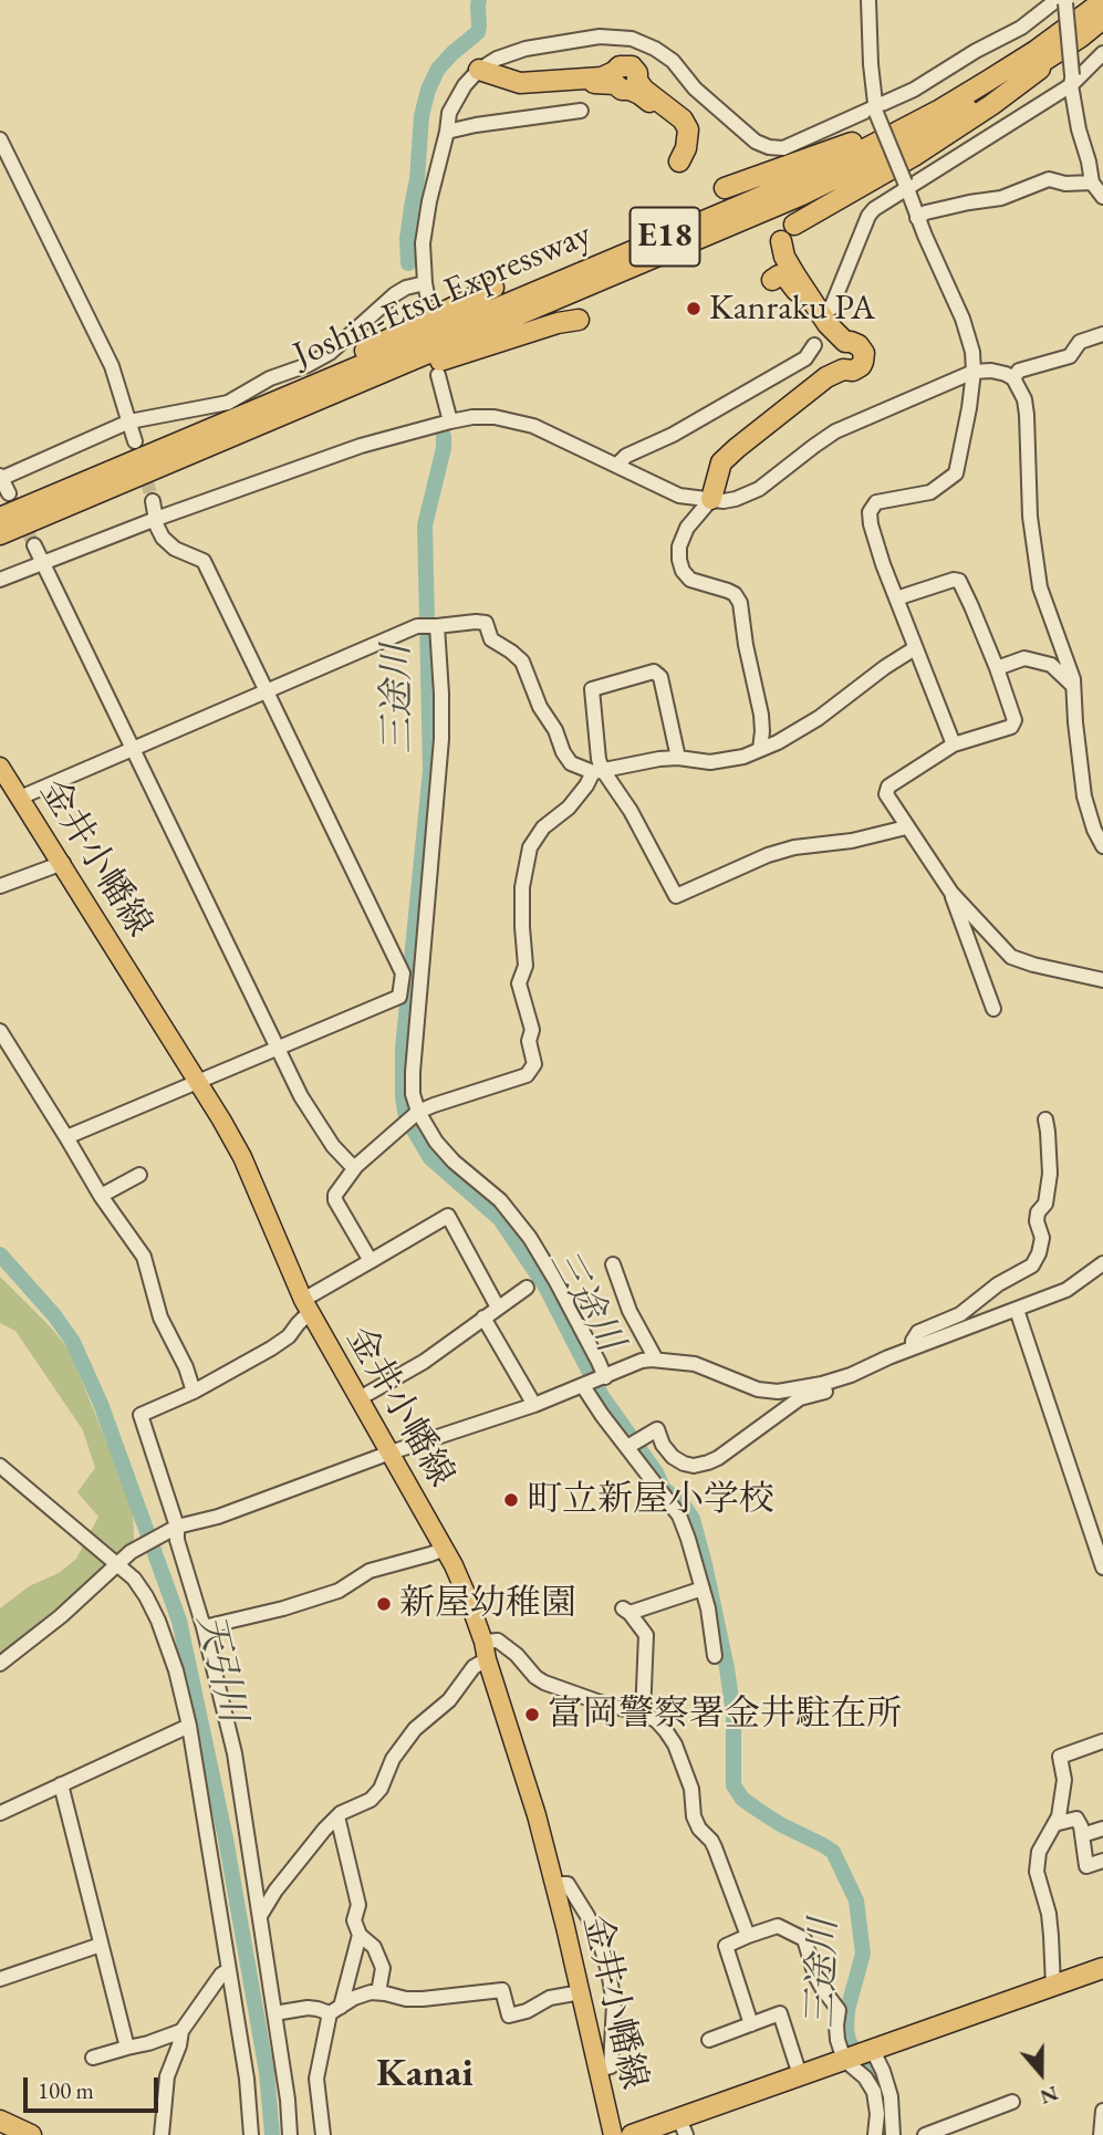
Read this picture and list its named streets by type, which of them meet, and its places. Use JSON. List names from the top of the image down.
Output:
{
  "streets": {
    "highway": ["E18", "Joshin-Etsu Expressway"],
    "main road": ["金井小幡線"]
  },
  "districts": ["Kanai"],
  "water": ["三途川", "天引川"],
  "places": [
    "Kanraku PA",
    "町立新屋小学校",
    "新屋幼稚園",
    "富岡警察署金井駐在所"
  ],
  "scale_bar": "100 m",
  "north": "bottom"
}
